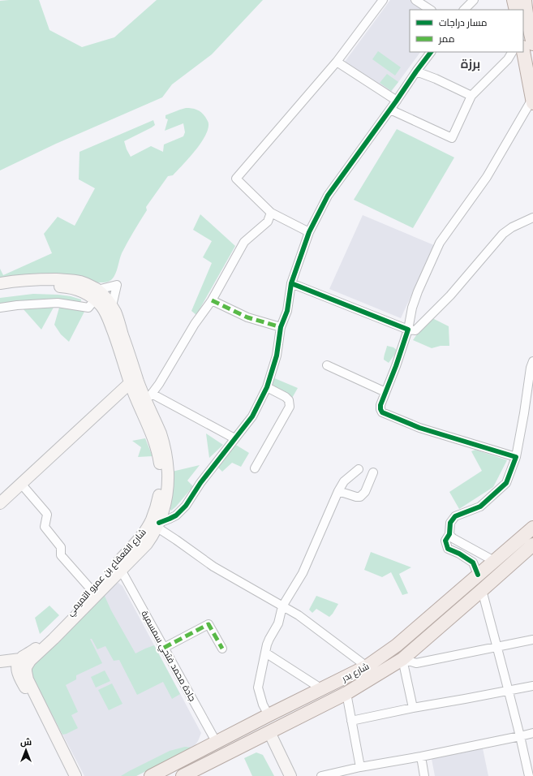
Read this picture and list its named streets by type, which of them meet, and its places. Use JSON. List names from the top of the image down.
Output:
{
  "streets": {
    "main road": ["شارع القعقاع بن عمرو التميمي", "شارع بدر"],
    "street": ["جادة محمد فتحي سمسمية"]
  },
  "crossings": [
    ["شارع القعقاع بن عمرو التميمي", "جادة محمد فتحي سمسمية"],
    ["جادة محمد فتحي سمسمية", "شارع بدر"]
  ],
  "districts": ["برزة"],
  "legend": ["مسار دراجات", "ممر"],
  "north": "top"
}
